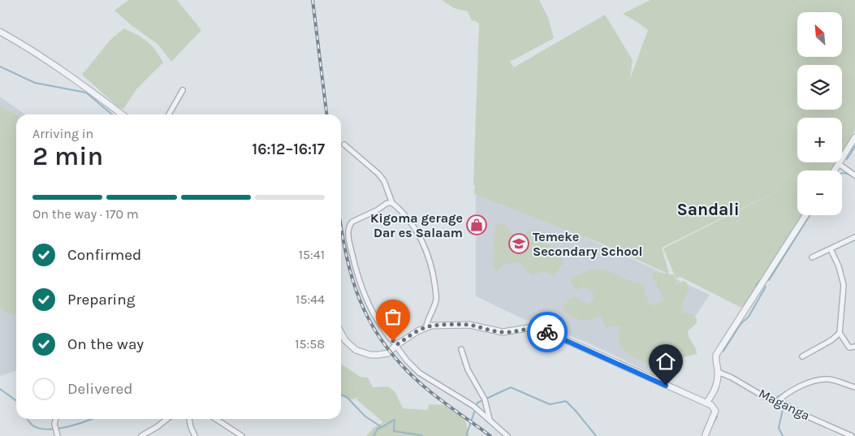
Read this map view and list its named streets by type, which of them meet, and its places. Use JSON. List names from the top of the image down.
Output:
{
  "streets": {
    "street": ["Maganga"]
  },
  "districts": ["Sandali"],
  "places": {
    "shop": ["Kigoma gerage Dar es Salaam"],
    "school or university": ["Temeke Secondary School"]
  },
  "north": "top left",
  "page": {
    "map_buttons": ["+", "−"],
    "heading": ["2 min", "Arriving in", "16:12–16:17"],
    "bar": "On the way · 170 m",
    "list": [
      ["Confirmed", "15:41"],
      ["Preparing", "15:44"],
      ["On the way", "15:58"],
      "Delivered"
    ]
  }
}
